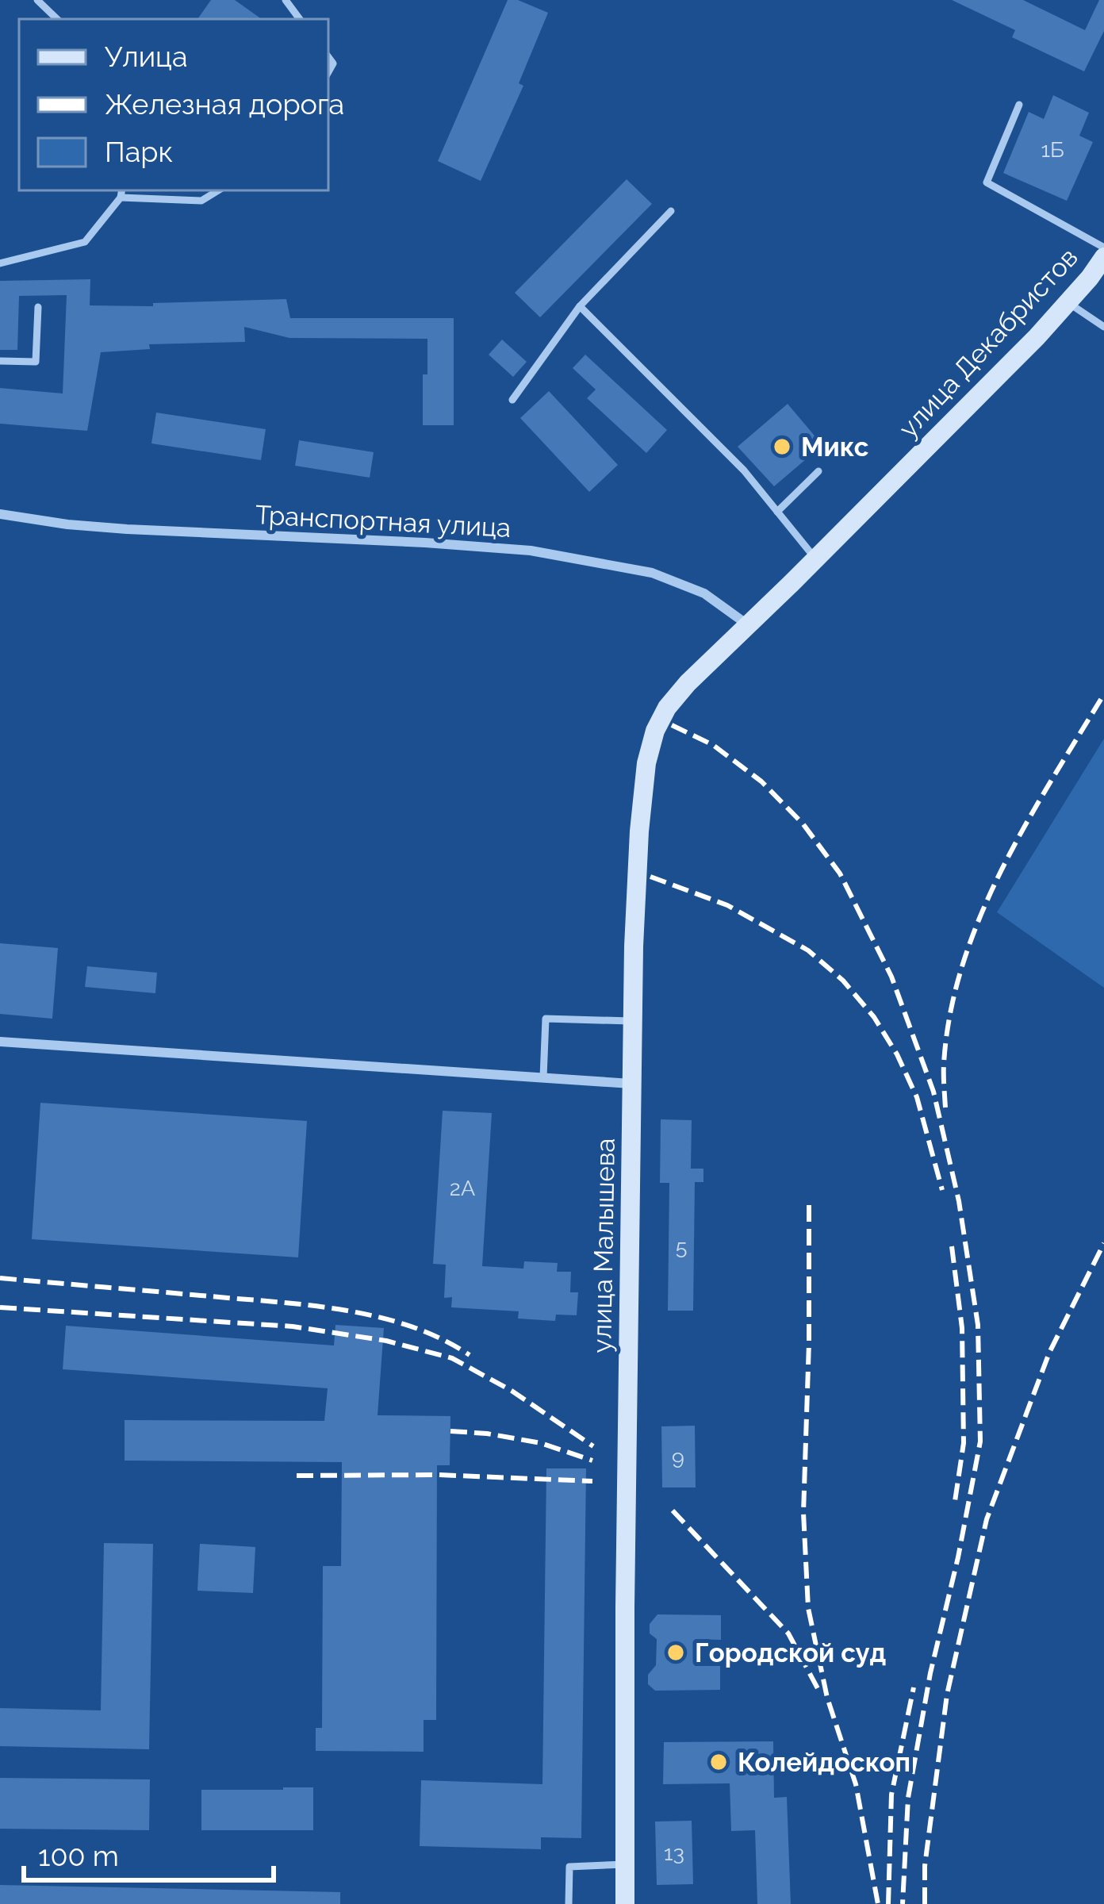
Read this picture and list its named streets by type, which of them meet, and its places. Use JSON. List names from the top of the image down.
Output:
{
  "streets": {
    "main road": ["улица Декабристов", "улица Малышева"],
    "street": ["Транспортная улица"]
  },
  "crossings": [
    ["улица Декабристов", "Транспортная улица"],
    ["улица Декабристов", "улица Малышева"],
    ["Транспортная улица", "улица Малышева"]
  ],
  "places": ["Микс", "Городской суд", "Колейдоскоп"],
  "house_numbers": [
    "1Б",
    "2А",
    "5",
    "9",
    "13"
  ],
  "legend": ["Улица", "Железная дорога", "Парк"],
  "scale_bar": "100 m"
}
